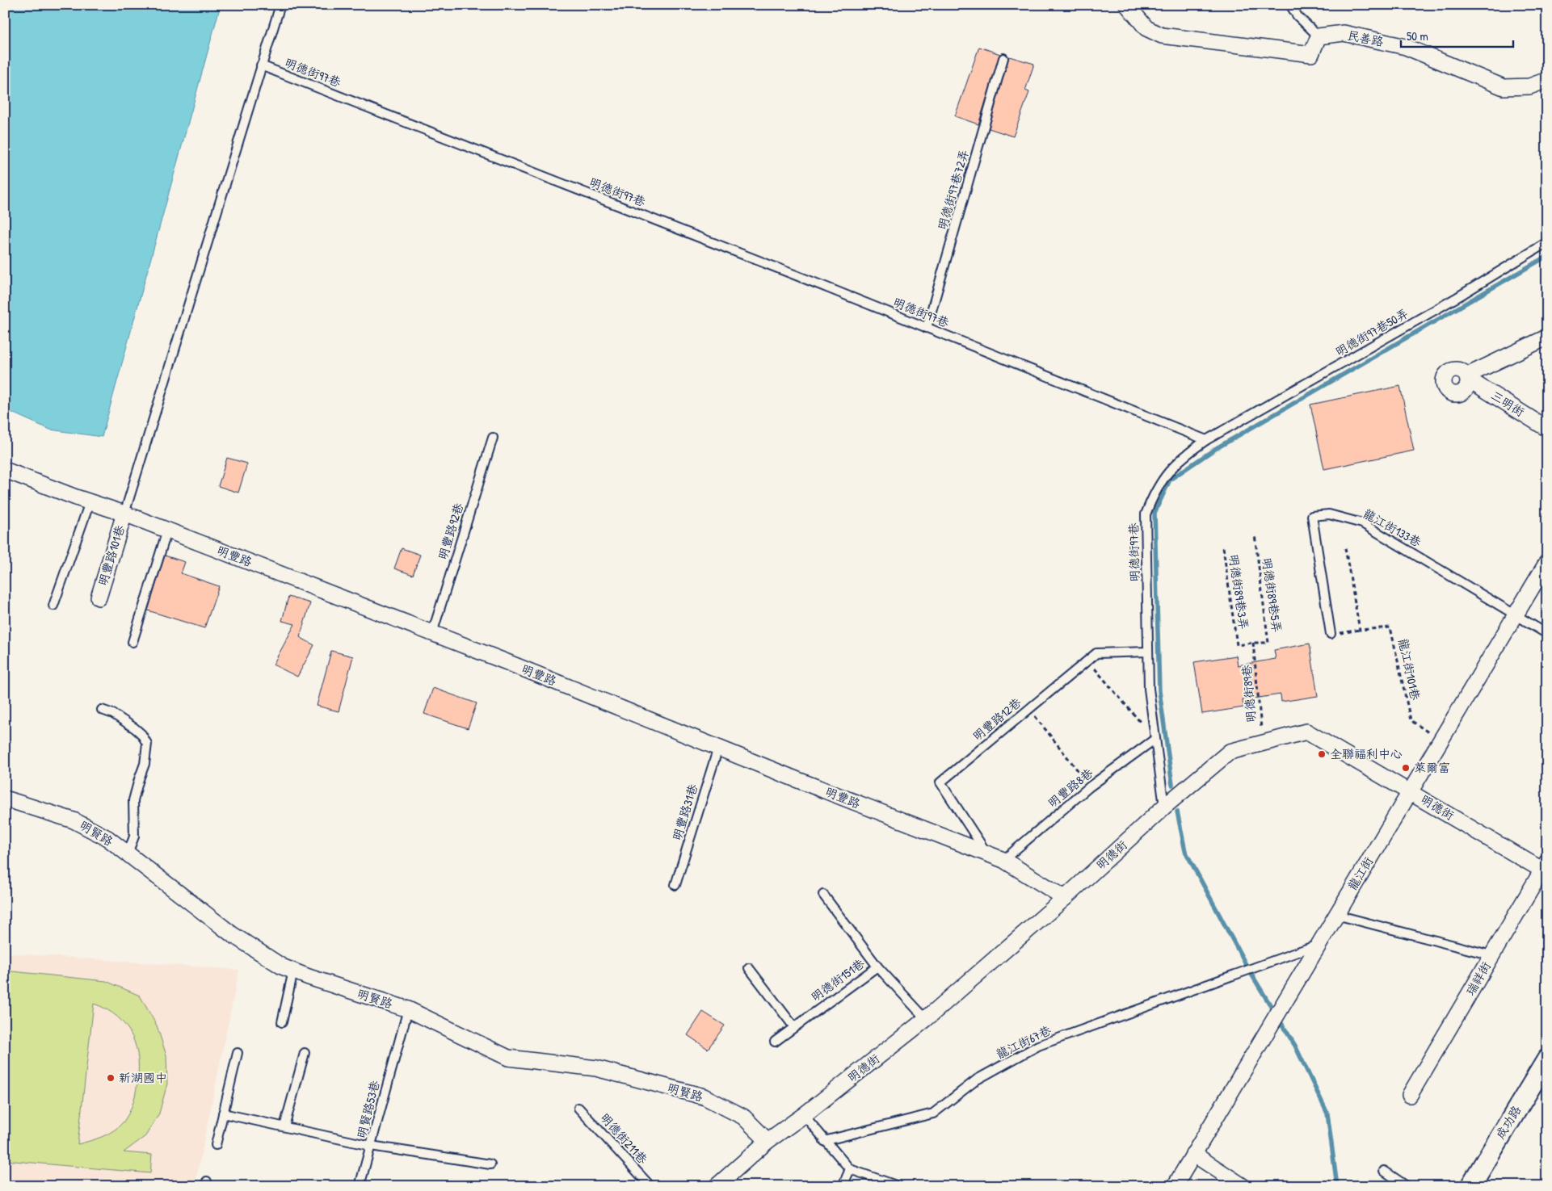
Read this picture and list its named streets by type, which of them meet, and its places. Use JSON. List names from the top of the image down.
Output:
{
  "streets": {
    "street": [
      "民善路",
      "三明街",
      "明豐路101巷",
      "明豐路",
      "明德街",
      "明賢路",
      "龍江街",
      "瑞祥街",
      "成功路"
    ],
    "lane": [
      "明德街97巷",
      "明德街97巷72弄",
      "明德街97巷50弄",
      "龍江街133巷",
      "明豐路92巷",
      "明豐路12巷",
      "明豐路8巷",
      "明豐路31巷",
      "明德街151巷",
      "龍江街67巷",
      "明賢路53巷",
      "明德街211巷"
    ],
    "path": [
      "明德街89巷3弄",
      "明德街89巷5弄",
      "龍江街101巷",
      "明德街89巷"
    ]
  },
  "crossings": [
    ["明德街97巷", "明德街97巷72弄"],
    ["明德街97巷", "明德街97巷50弄"],
    ["明德街97巷", "明豐路12巷"],
    ["明德街97巷", "明豐路8巷"],
    ["明德街97巷", "明德街"],
    ["龍江街133巷", "龍江街"],
    ["明豐路92巷", "明豐路"],
    ["明豐路101巷", "明豐路"],
    ["明豐路", "明豐路12巷"],
    ["明豐路", "明豐路8巷"],
    ["明豐路", "明德街"],
    ["明豐路", "明豐路31巷"],
    ["明德街89巷3弄", "明德街89巷5弄"],
    ["明德街89巷3弄", "明德街89巷"],
    ["明德街89巷5弄", "明德街89巷"],
    ["龍江街101巷", "龍江街"],
    ["明德街89巷", "明德街"],
    ["明德街", "明賢路"],
    ["明德街", "龍江街"],
    ["明德街", "瑞祥街"],
    ["明德街", "明德街151巷"],
    ["明賢路", "明賢路53巷"],
    ["龍江街", "龍江街67巷"]
  ],
  "places": ["全聯福利中心", "萊爾富", "新湖國中"],
  "scale_bar": "50 m"
}
